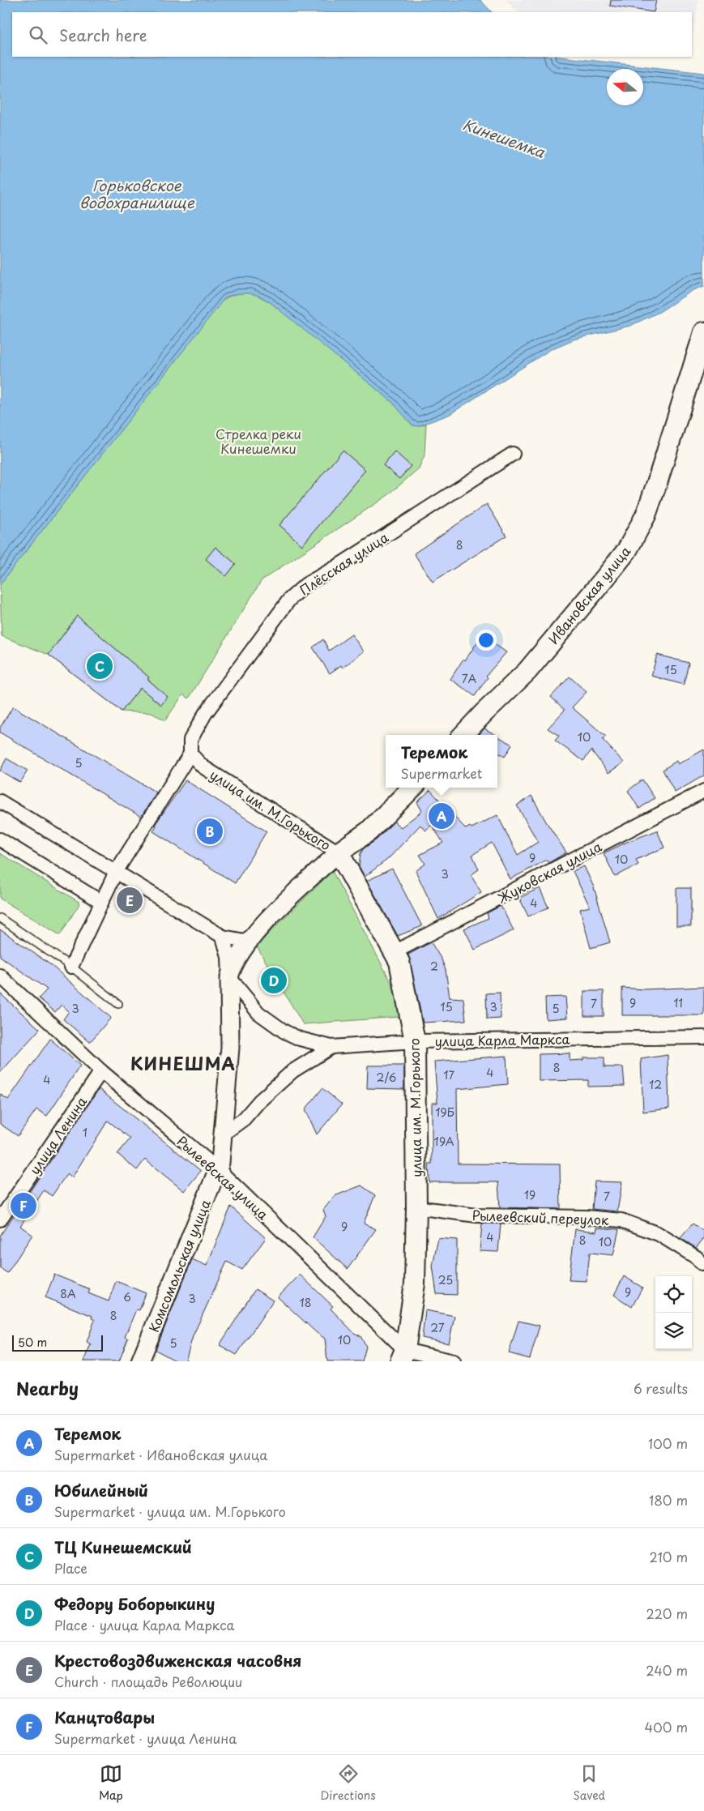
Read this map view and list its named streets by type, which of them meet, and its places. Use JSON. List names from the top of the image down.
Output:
{
  "streets": {
    "main road": ["Ивановская улица", "улица им. М.Горького"],
    "street": [
      "Плёсская улица",
      "Жуковская улица",
      "улица Карла Маркса",
      "улица Ленина",
      "Рылеевская улица",
      "Рылеевский переулок",
      "Комсомольская улица"
    ]
  },
  "crossings": [
    ["Плёсская улица", "улица им. М.Горького"],
    ["улица им. М.Горького", "Жуковская улица"],
    ["улица им. М.Горького", "улица Карла Маркса"],
    ["улица им. М.Горького", "Рылеевская улица"],
    ["улица им. М.Горького", "Рылеевский переулок"],
    ["улица Карла Маркса", "Комсомольская улица"],
    ["улица Ленина", "Рылеевская улица"],
    ["Рылеевская улица", "Комсомольская улица"]
  ],
  "districts": ["КИНЕШМА"],
  "water": ["Кинешемка", "Горьковское водохранилище"],
  "parks": ["Стрелка реки Кинешемки"],
  "house_numbers": [
    "8",
    "15",
    "7А",
    "10",
    "5",
    "9",
    "10",
    "3",
    "4",
    "2",
    "9",
    "11",
    "7",
    "15",
    "3",
    "3",
    "5",
    "8",
    "4",
    "17",
    "2/6",
    "4",
    "12",
    "19Б",
    "1",
    "19А",
    "19",
    "7",
    "9",
    "4",
    "8",
    "10",
    "25",
    "9",
    "8А",
    "6",
    "3",
    "18",
    "8",
    "27",
    "10",
    "5"
  ],
  "scale_bar": "50 m",
  "north": "left",
  "page": {
    "search": "Search here",
    "pins": [
      "C",
      "A",
      "B",
      "E",
      "D",
      "F"
    ],
    "popup": ["Теремок", "Supermarket"],
    "scale": "50 m",
    "heading": ["Nearby", "6 results"],
    "list": [
      {
        "mark": "A",
        "name": "Теремок",
        "note": "Supermarket · Ивановская улица",
        "value": "100 m"
      },
      {
        "mark": "B",
        "name": "Юбилейный",
        "note": "Supermarket · улица им. М.Горького",
        "value": "180 m"
      },
      {
        "mark": "C",
        "name": "ТЦ Кинешемский",
        "note": "Place",
        "value": "210 m"
      },
      {
        "mark": "D",
        "name": "Федору Боборыкину",
        "note": "Place · улица Карла Маркса",
        "value": "220 m"
      },
      {
        "mark": "E",
        "name": "Крестовоздвиженская часовня",
        "note": "Church · площадь Революции",
        "value": "240 m"
      },
      {
        "mark": "F",
        "name": "Канцтовары",
        "note": "Supermarket · улица Ленина",
        "value": "400 m"
      }
    ],
    "nav": ["Map", "Directions", "Saved"]
  }
}
